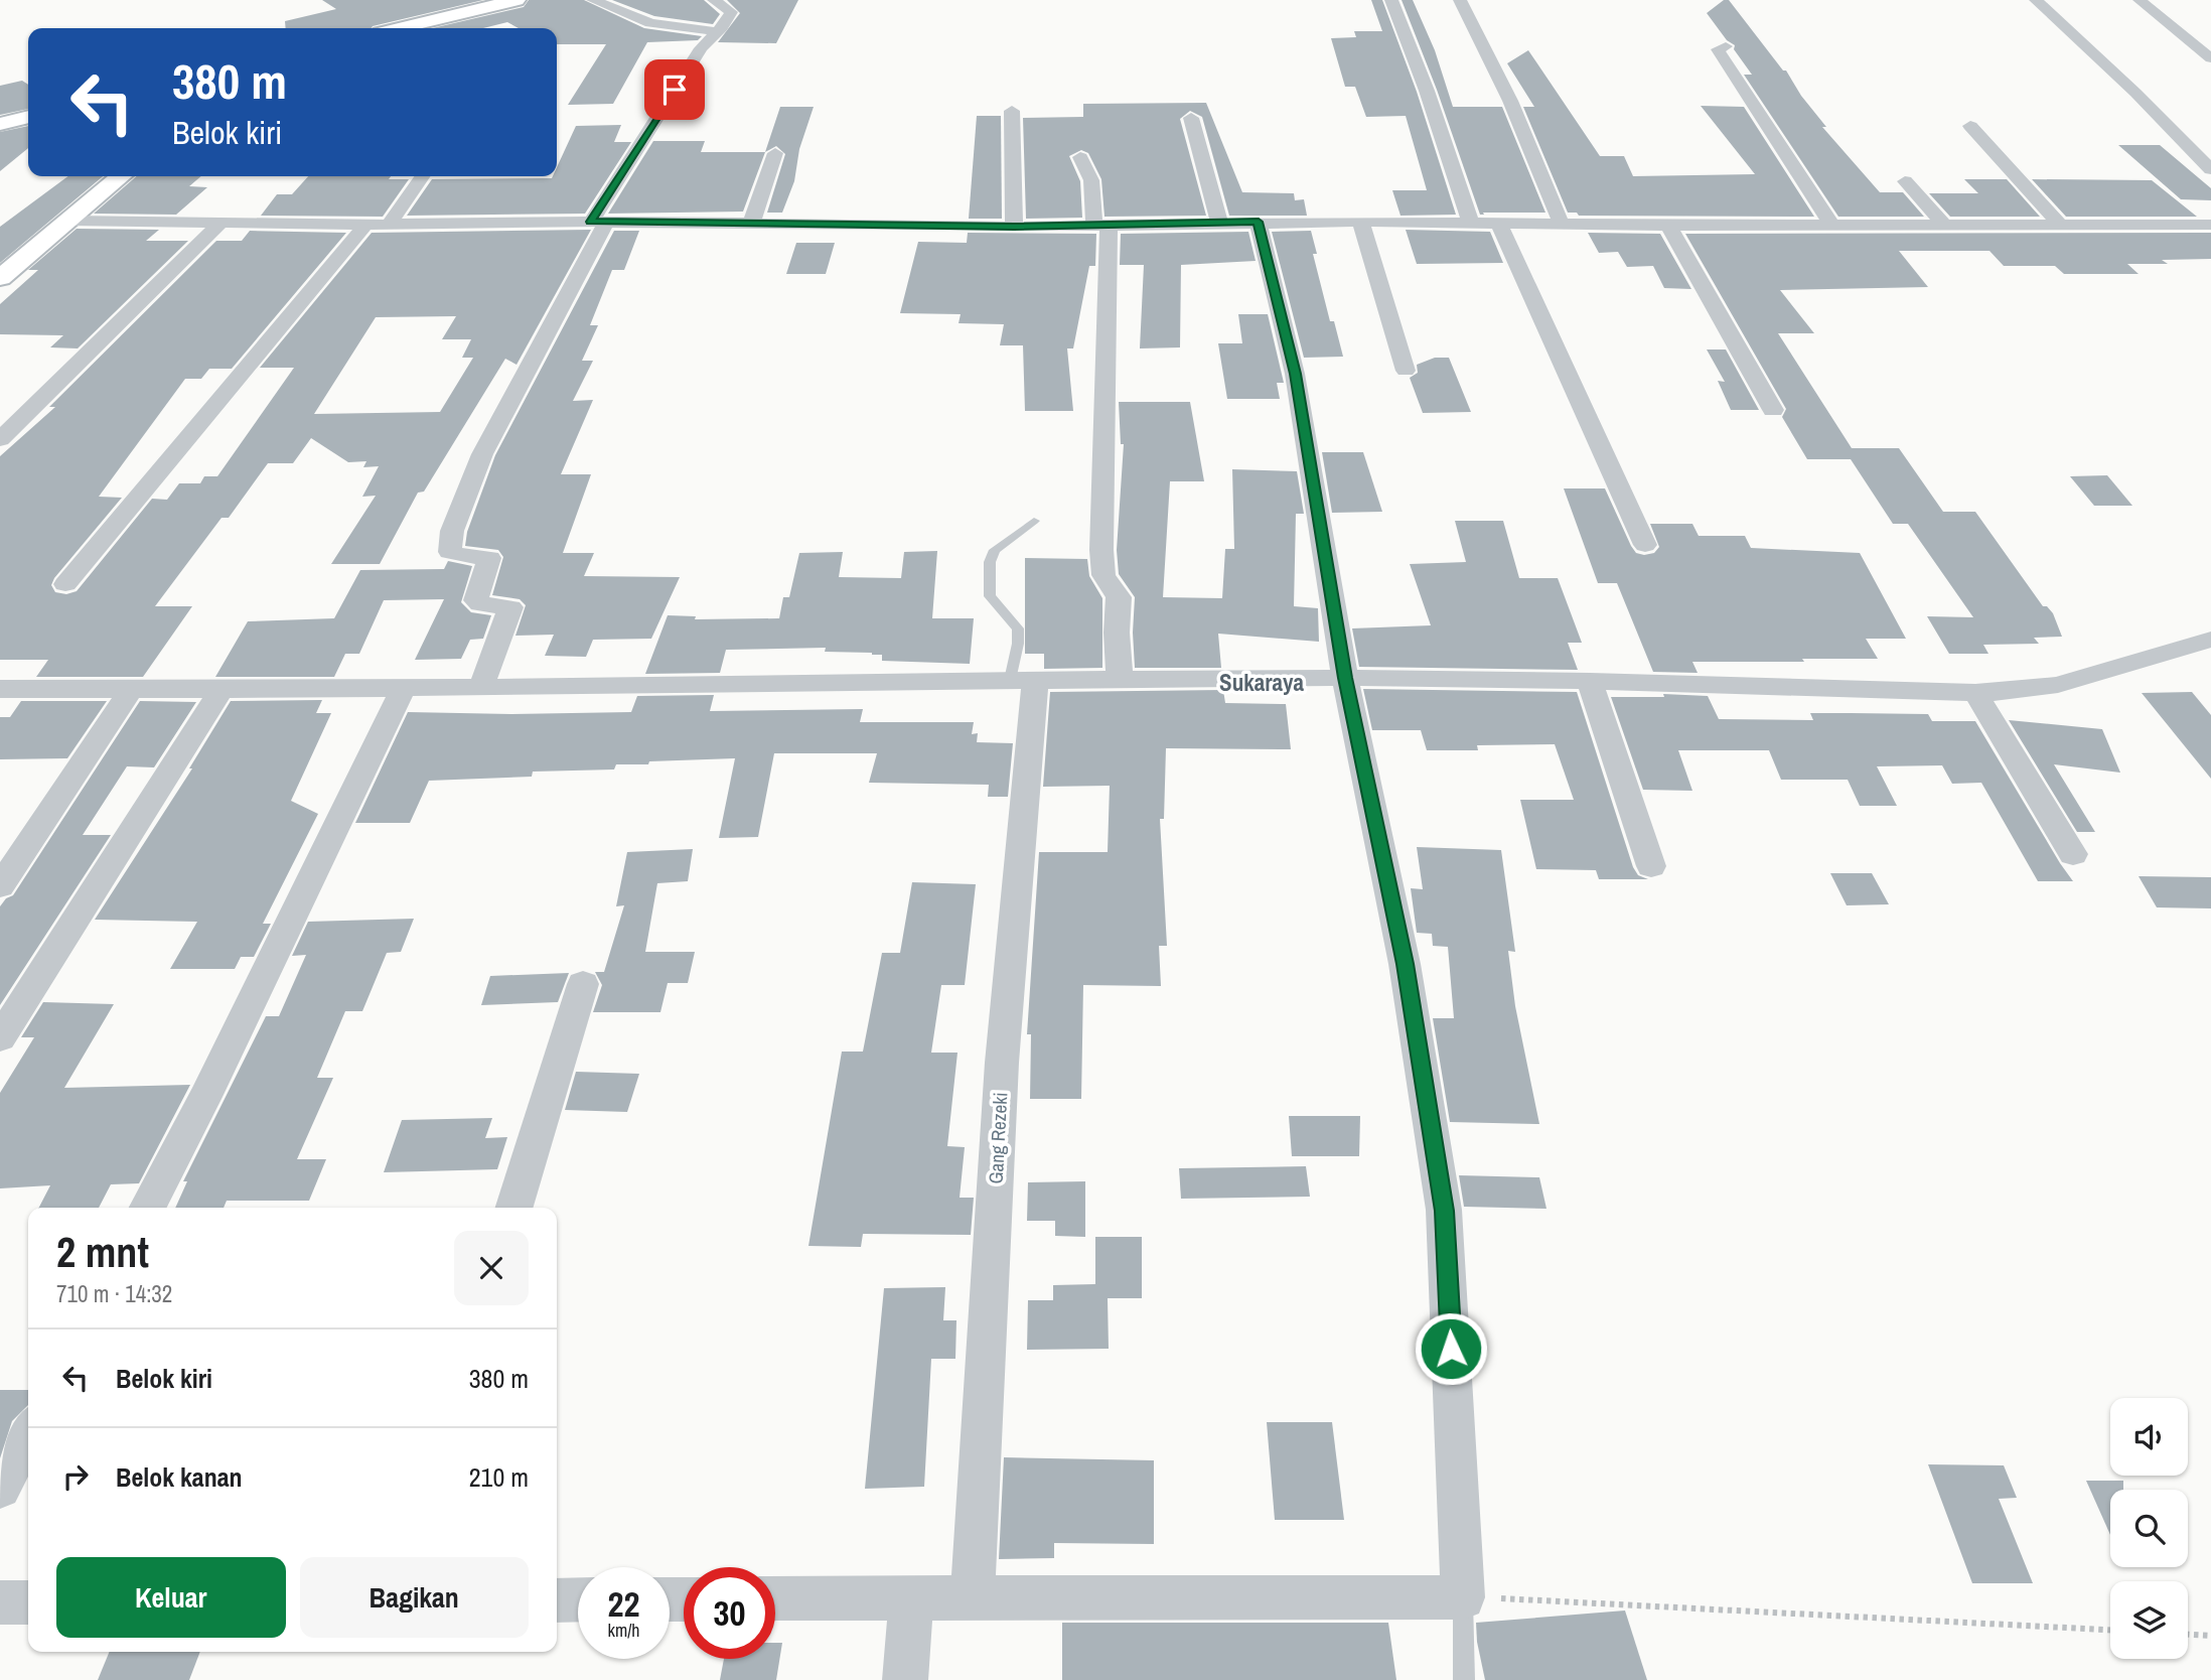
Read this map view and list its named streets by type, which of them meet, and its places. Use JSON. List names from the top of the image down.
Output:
{
  "streets": {
    "street": ["Gang Rezeki"]
  },
  "districts": ["Sukaraya"],
  "page": {
    "turn": ["380 m", "Belok kiri"],
    "heading": ["2 mnt", "710 m · 14:32"],
    "list": [
      {
        "name": "Belok kiri",
        "value": "380 m"
      },
      {
        "name": "Belok kanan",
        "value": "210 m"
      }
    ],
    "buttons": ["Keluar", "Bagikan"],
    "speed": "22 km/h",
    "limit": "30"
  }
}
